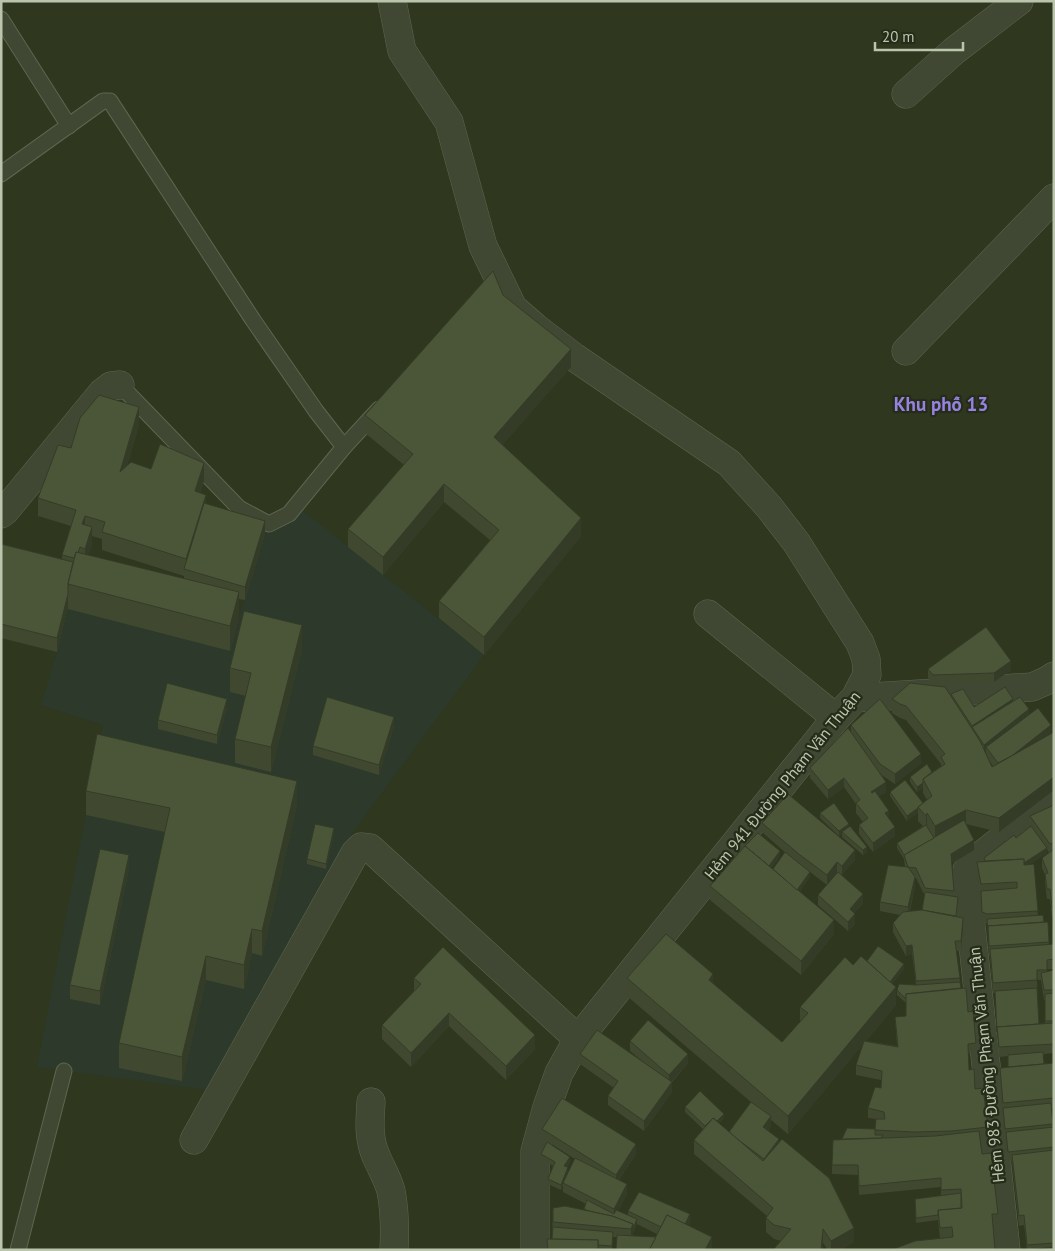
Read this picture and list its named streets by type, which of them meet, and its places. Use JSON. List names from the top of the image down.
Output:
{
  "streets": {
    "street": ["Hẻm 941 Đường Phạm Văn Thuận", "Hẻm 983 Đường Phạm Văn Thuận"]
  },
  "districts": ["Khu phố 13"],
  "scale_bar": "20 m"
}
